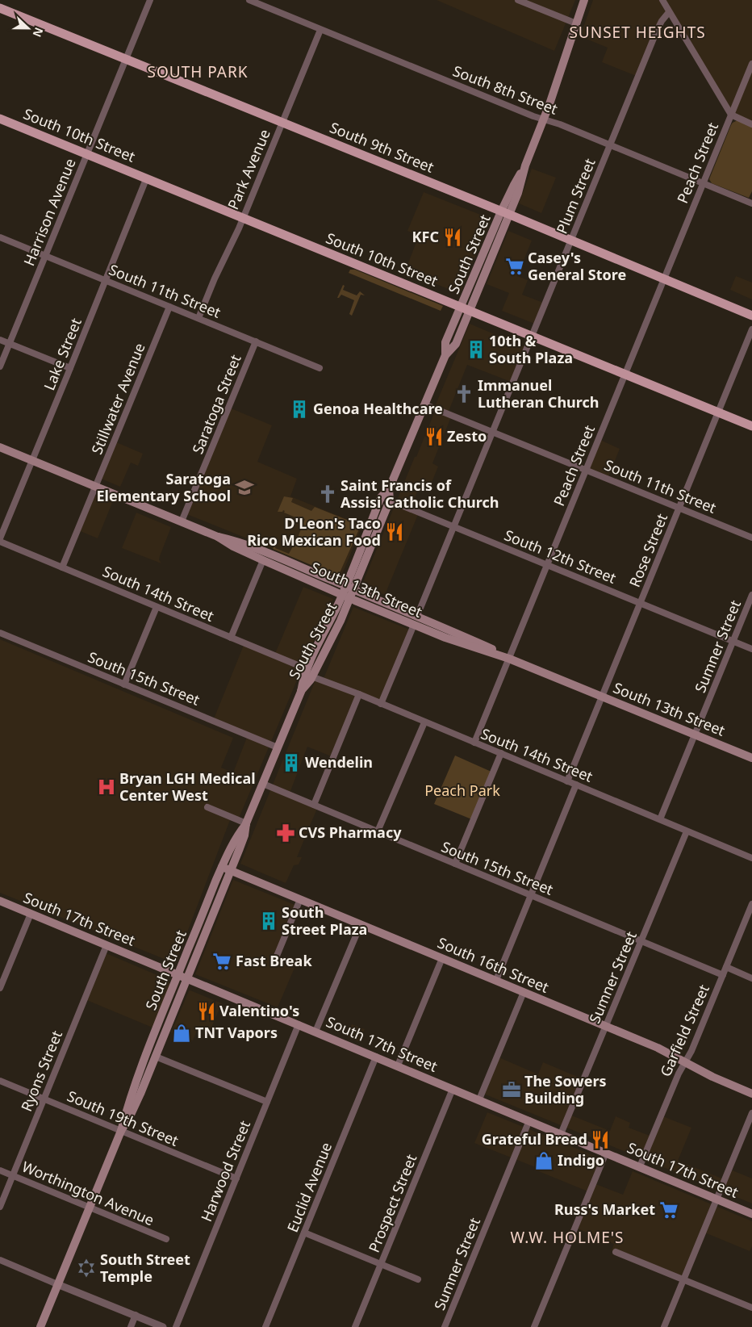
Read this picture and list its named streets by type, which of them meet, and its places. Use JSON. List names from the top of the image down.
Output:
{
  "streets": {
    "main road": [
      "South 10th Street",
      "South 9th Street",
      "South Street",
      "South 13th Street",
      "South 17th Street",
      "South 16th Street"
    ],
    "street": [
      "South 8th Street",
      "Peach Street",
      "Park Avenue",
      "Plum Street",
      "Harrison Avenue",
      "South 11th Street",
      "Lake Street",
      "Stillwater Avenue",
      "Saratoga Street",
      "Rose Street",
      "South 12th Street",
      "South 14th Street",
      "Sumner Street",
      "South 15th Street",
      "Garfield Street",
      "Ryons Street",
      "South 19th Street",
      "Harwood Street",
      "Euclid Avenue",
      "Worthington Avenue",
      "Prospect Street"
    ]
  },
  "crossings": [
    ["South 8th Street", "Peach Street"],
    ["South 8th Street", "Park Avenue"],
    ["South 8th Street", "Plum Street"],
    ["South 8th Street", "South Street"],
    ["South 10th Street", "Peach Street"],
    ["South 10th Street", "Park Avenue"],
    ["South 10th Street", "Plum Street"],
    ["South 10th Street", "Harrison Avenue"],
    ["South 10th Street", "South Street"],
    ["South 10th Street", "Lake Street"],
    ["South 10th Street", "Rose Street"],
    ["South 9th Street", "Peach Street"],
    ["South 9th Street", "Park Avenue"],
    ["South 9th Street", "Plum Street"],
    ["South 9th Street", "Harrison Avenue"],
    ["South 9th Street", "South Street"],
    ["Peach Street", "South 11th Street"],
    ["Peach Street", "South 12th Street"],
    ["Peach Street", "South 13th Street"],
    ["Peach Street", "South 14th Street"],
    ["Park Avenue", "South 11th Street"],
    ["Plum Street", "South 11th Street"],
    ["Plum Street", "South 12th Street"],
    ["Plum Street", "South 13th Street"],
    ["Harrison Avenue", "South 11th Street"],
    ["South Street", "South 11th Street"],
    ["South Street", "South 12th Street"],
    ["South Street", "South 13th Street"],
    ["South Street", "South 14th Street"],
    ["South Street", "South 15th Street"],
    ["South Street", "South 17th Street"],
    ["South Street", "South 16th Street"],
    ["South Street", "South 19th Street"],
    ["South Street", "Worthington Avenue"],
    ["South 11th Street", "Lake Street"],
    ["South 11th Street", "Stillwater Avenue"],
    ["South 11th Street", "Saratoga Street"],
    ["South 11th Street", "Rose Street"],
    ["Lake Street", "South 13th Street"],
    ["Lake Street", "South 14th Street"],
    ["Stillwater Avenue", "South 13th Street"],
    ["Stillwater Avenue", "South 14th Street"],
    ["Saratoga Street", "South 13th Street"],
    ["Rose Street", "South 12th Street"],
    ["Rose Street", "South 13th Street"],
    ["Rose Street", "South 14th Street"],
    ["South 12th Street", "Sumner Street"],
    ["South 13th Street", "Sumner Street"],
    ["South 14th Street", "Sumner Street"],
    ["Sumner Street", "South 15th Street"],
    ["Sumner Street", "South 17th Street"],
    ["Sumner Street", "South 16th Street"],
    ["South 15th Street", "Garfield Street"],
    ["South 17th Street", "Garfield Street"],
    ["South 17th Street", "Ryons Street"],
    ["South 17th Street", "Harwood Street"],
    ["South 17th Street", "Euclid Avenue"],
    ["South 17th Street", "Prospect Street"],
    ["South 16th Street", "Garfield Street"],
    ["Ryons Street", "South 19th Street"],
    ["Ryons Street", "Worthington Avenue"],
    ["South 19th Street", "Harwood Street"]
  ],
  "districts": ["SUNSET HEIGHTS", "SOUTH PARK", "W.W. HOLME'S"],
  "parks": ["Peach Park"],
  "places": {
    "restaurant": [
      "KFC",
      "Zesto",
      "D'Leon's Taco Rico Mexican Food",
      "Valentino's",
      "Grateful Bread"
    ],
    "supermarket": ["Casey's General Store", "Fast Break", "Russ's Market"],
    "building": [
      "10th & South Plaza",
      "Genoa Healthcare",
      "Wendelin",
      "South Street Plaza"
    ],
    "church": ["Immanuel Lutheran Church", "Saint Francis of Assisi Catholic Church"],
    "school or university": ["Saratoga Elementary School"],
    "hospital": ["Bryan LGH Medical Center West"],
    "pharmacy": ["CVS Pharmacy"],
    "shop": ["TNT Vapors", "Indigo"],
    "office": ["The Sowers Building"],
    "synagogue": ["South Street Temple"]
  },
  "north": "right"
}
